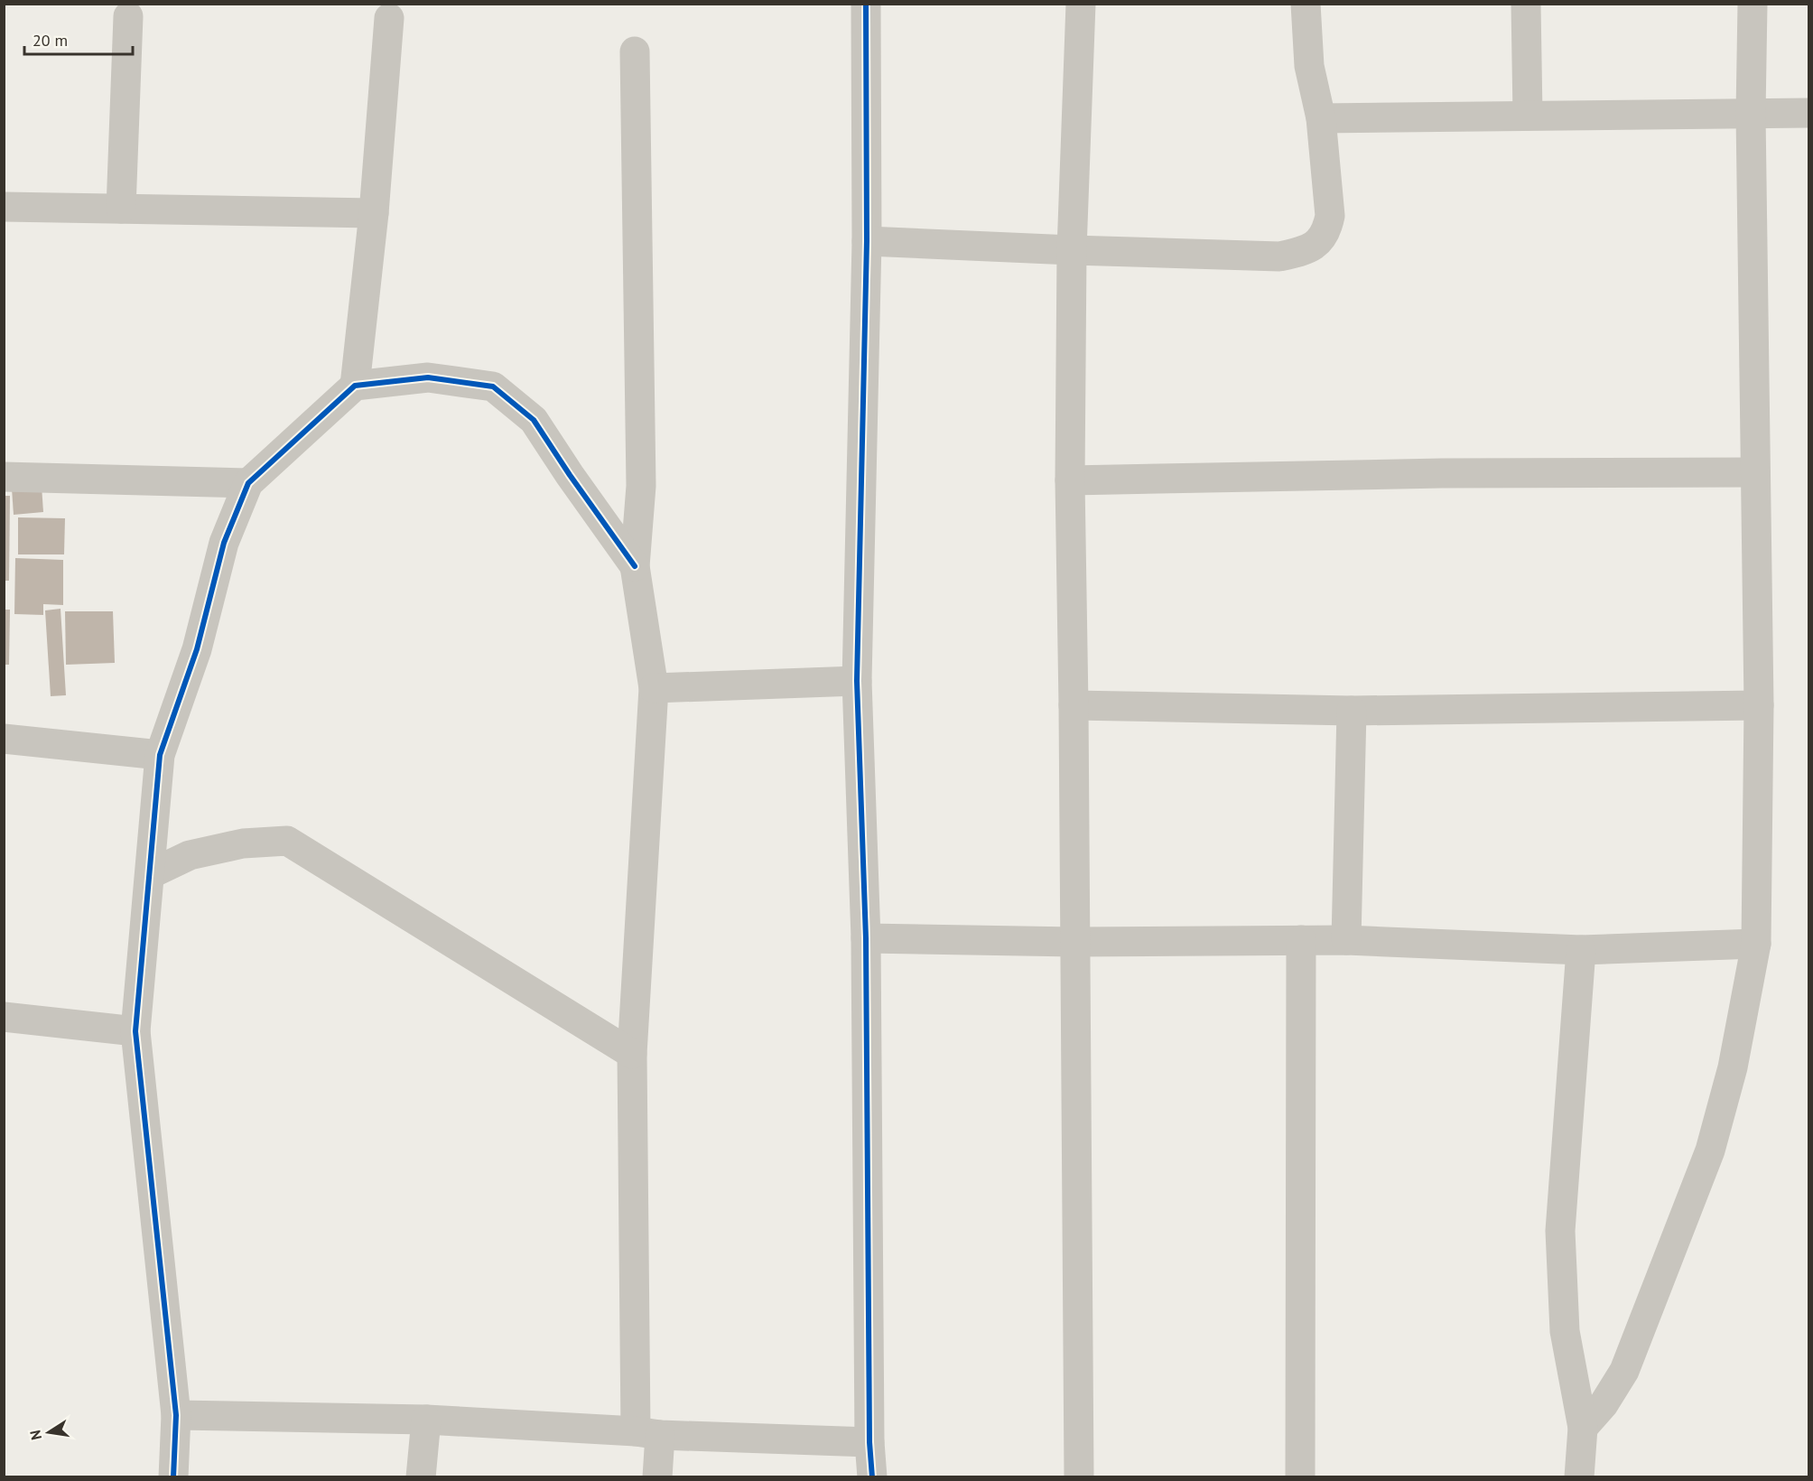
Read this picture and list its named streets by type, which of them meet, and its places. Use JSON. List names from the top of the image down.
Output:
{
  "scale_bar": "20 m",
  "north": "left"
}
